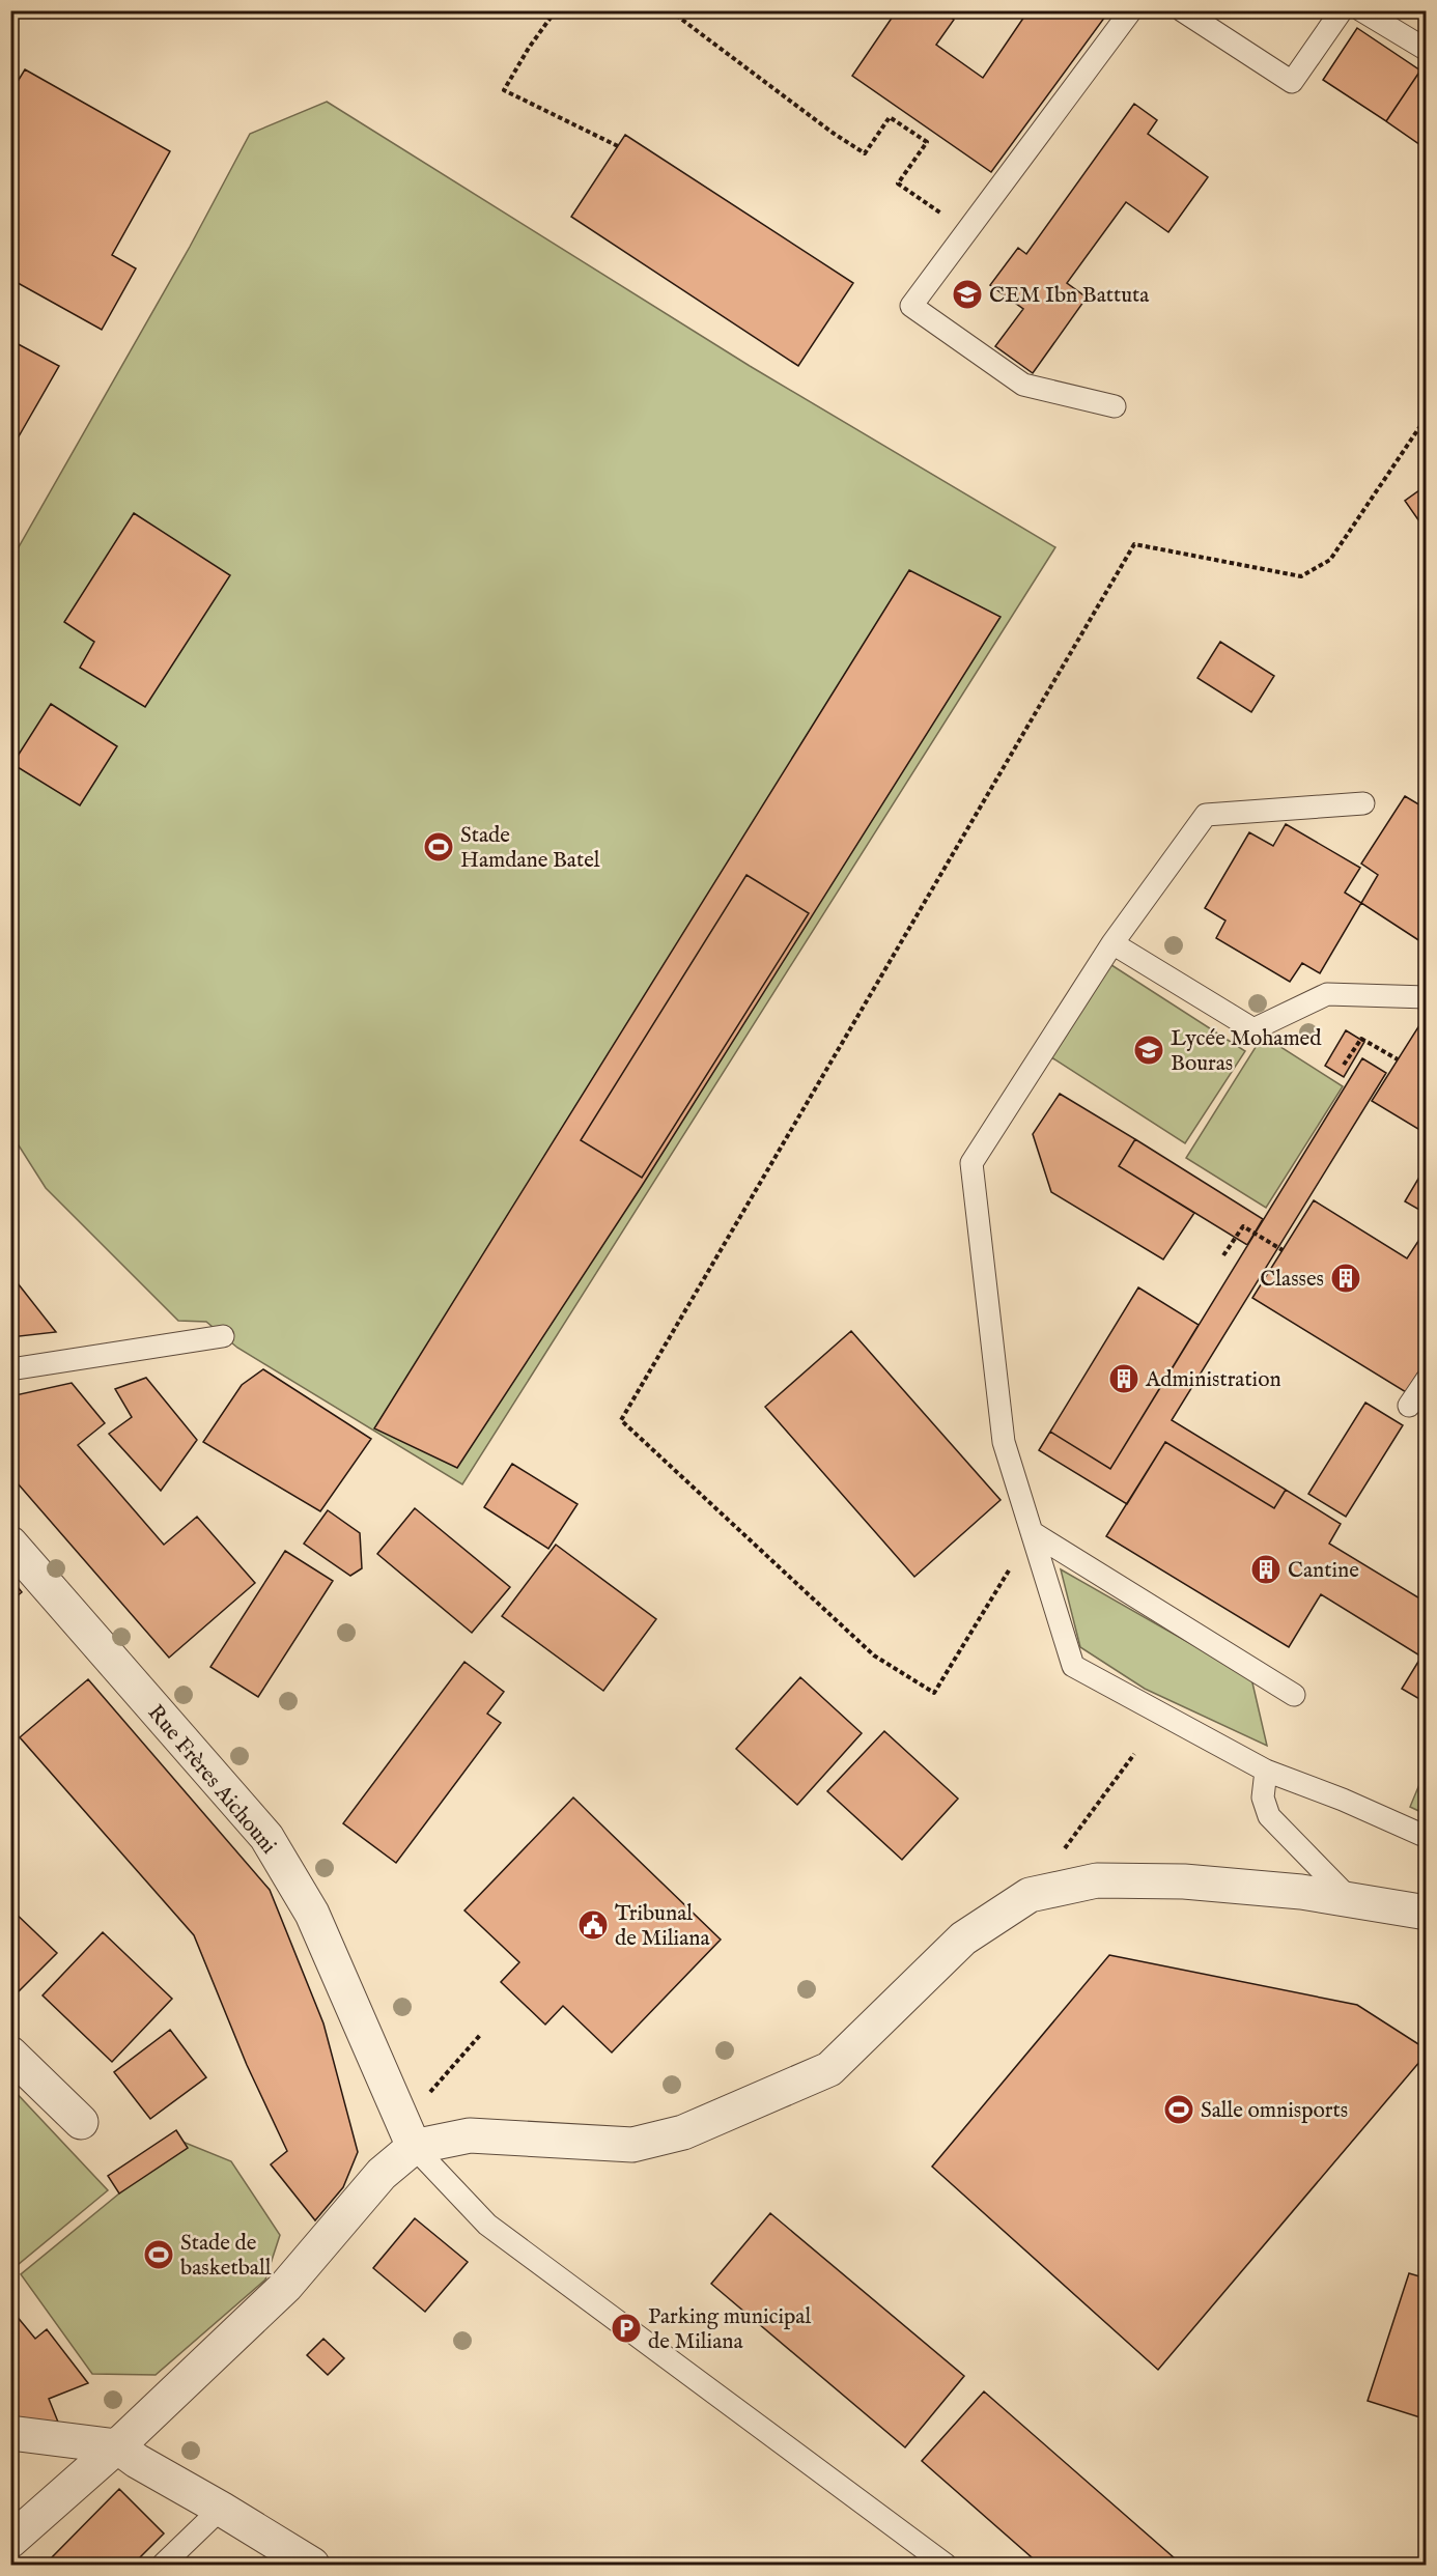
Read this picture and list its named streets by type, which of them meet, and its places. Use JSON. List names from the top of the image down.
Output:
{
  "streets": {
    "street": ["Rue Frères Aichouni"]
  },
  "places": {
    "school or university": ["CEM Ibn Battuta", "Lycée Mohamed Bouras"],
    "sports": ["Stade Hamdane Batel", "Salle omnisports", "Stade de basketball"],
    "building": ["Classes", "Administration", "Cantine"],
    "public building": ["Tribunal de Miliana"],
    "parking": ["Parking municipal de Miliana"]
  }
}
